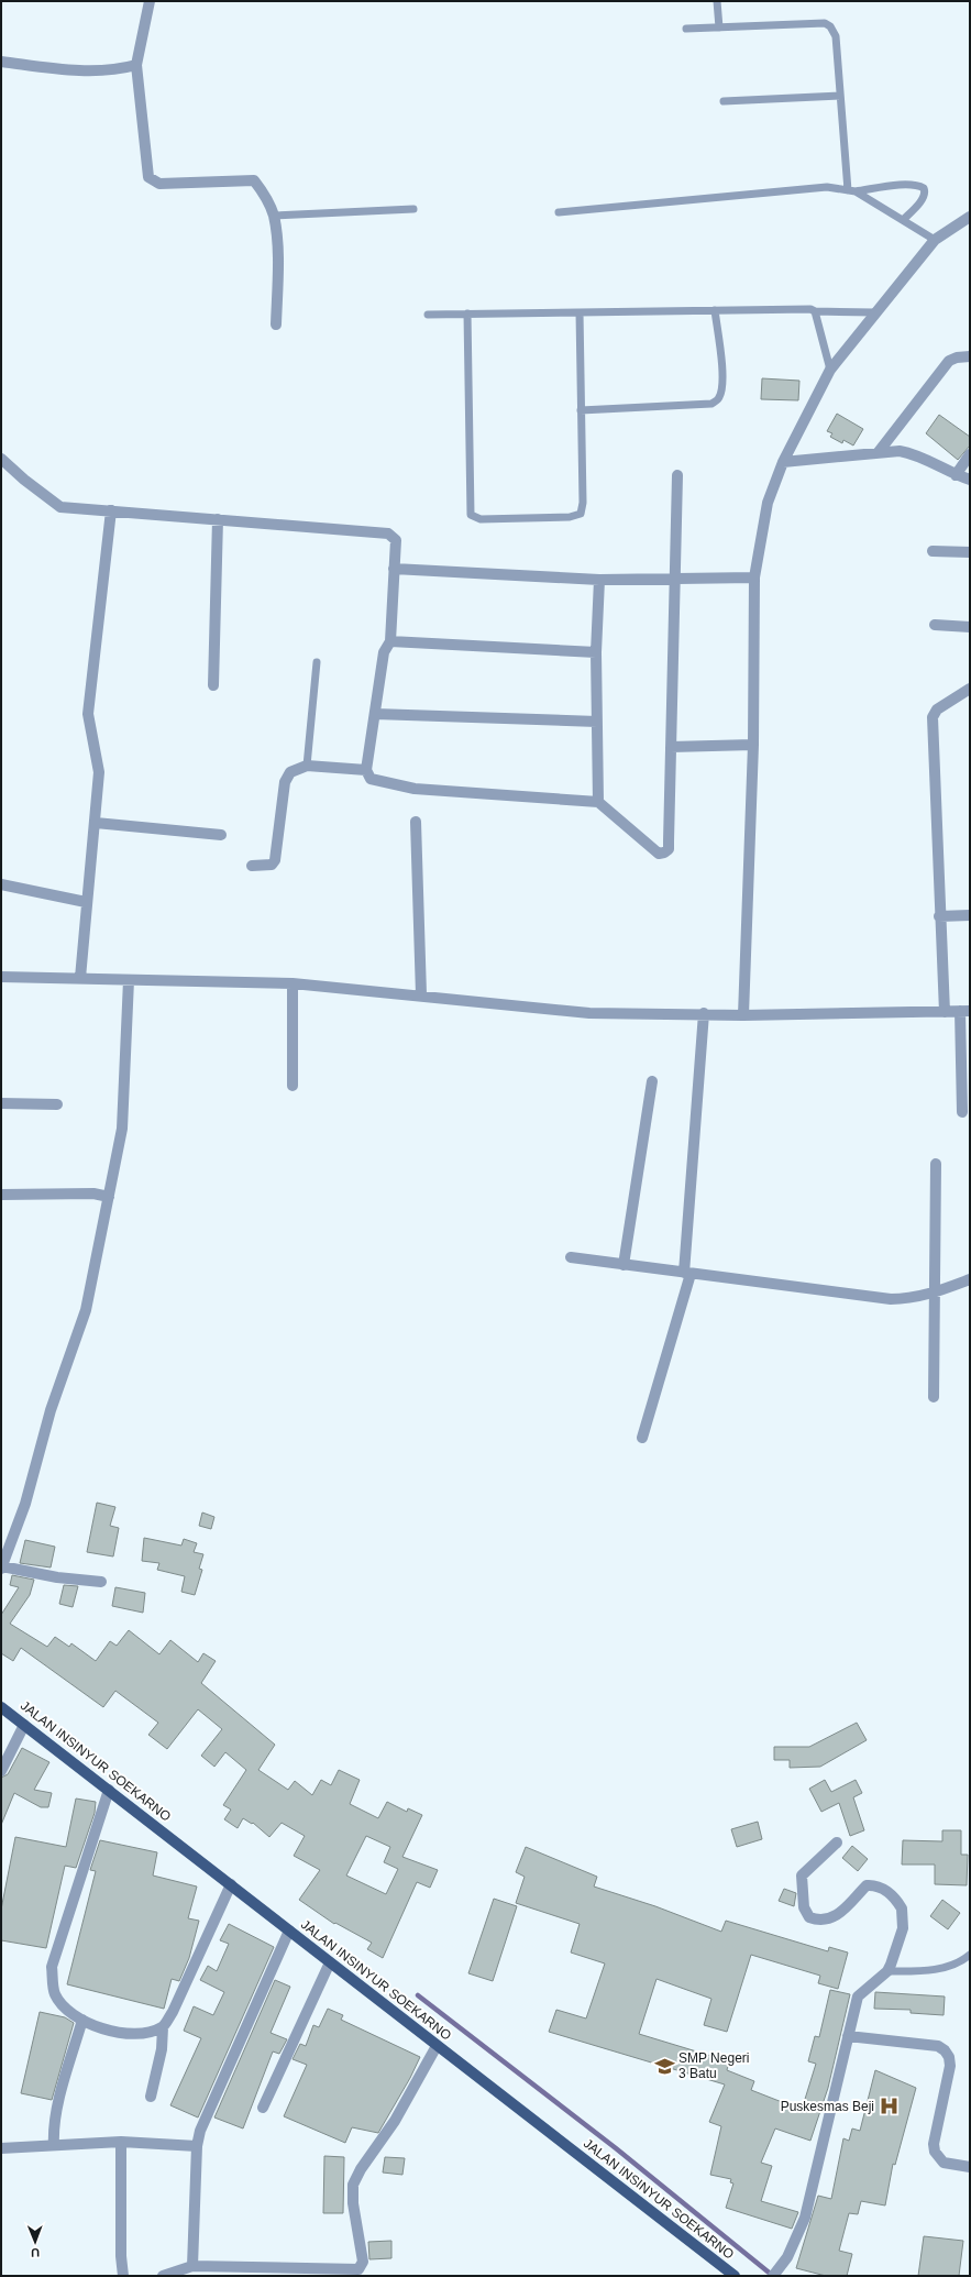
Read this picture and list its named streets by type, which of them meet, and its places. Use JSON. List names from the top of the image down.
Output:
{
  "streets": {
    "main road": ["JALAN INSINYUR SOEKARNO"]
  },
  "places": {
    "school or university": ["SMP Negeri 3 Batu"],
    "hospital": ["Puskesmas Beji"]
  },
  "north": "bottom"
}
